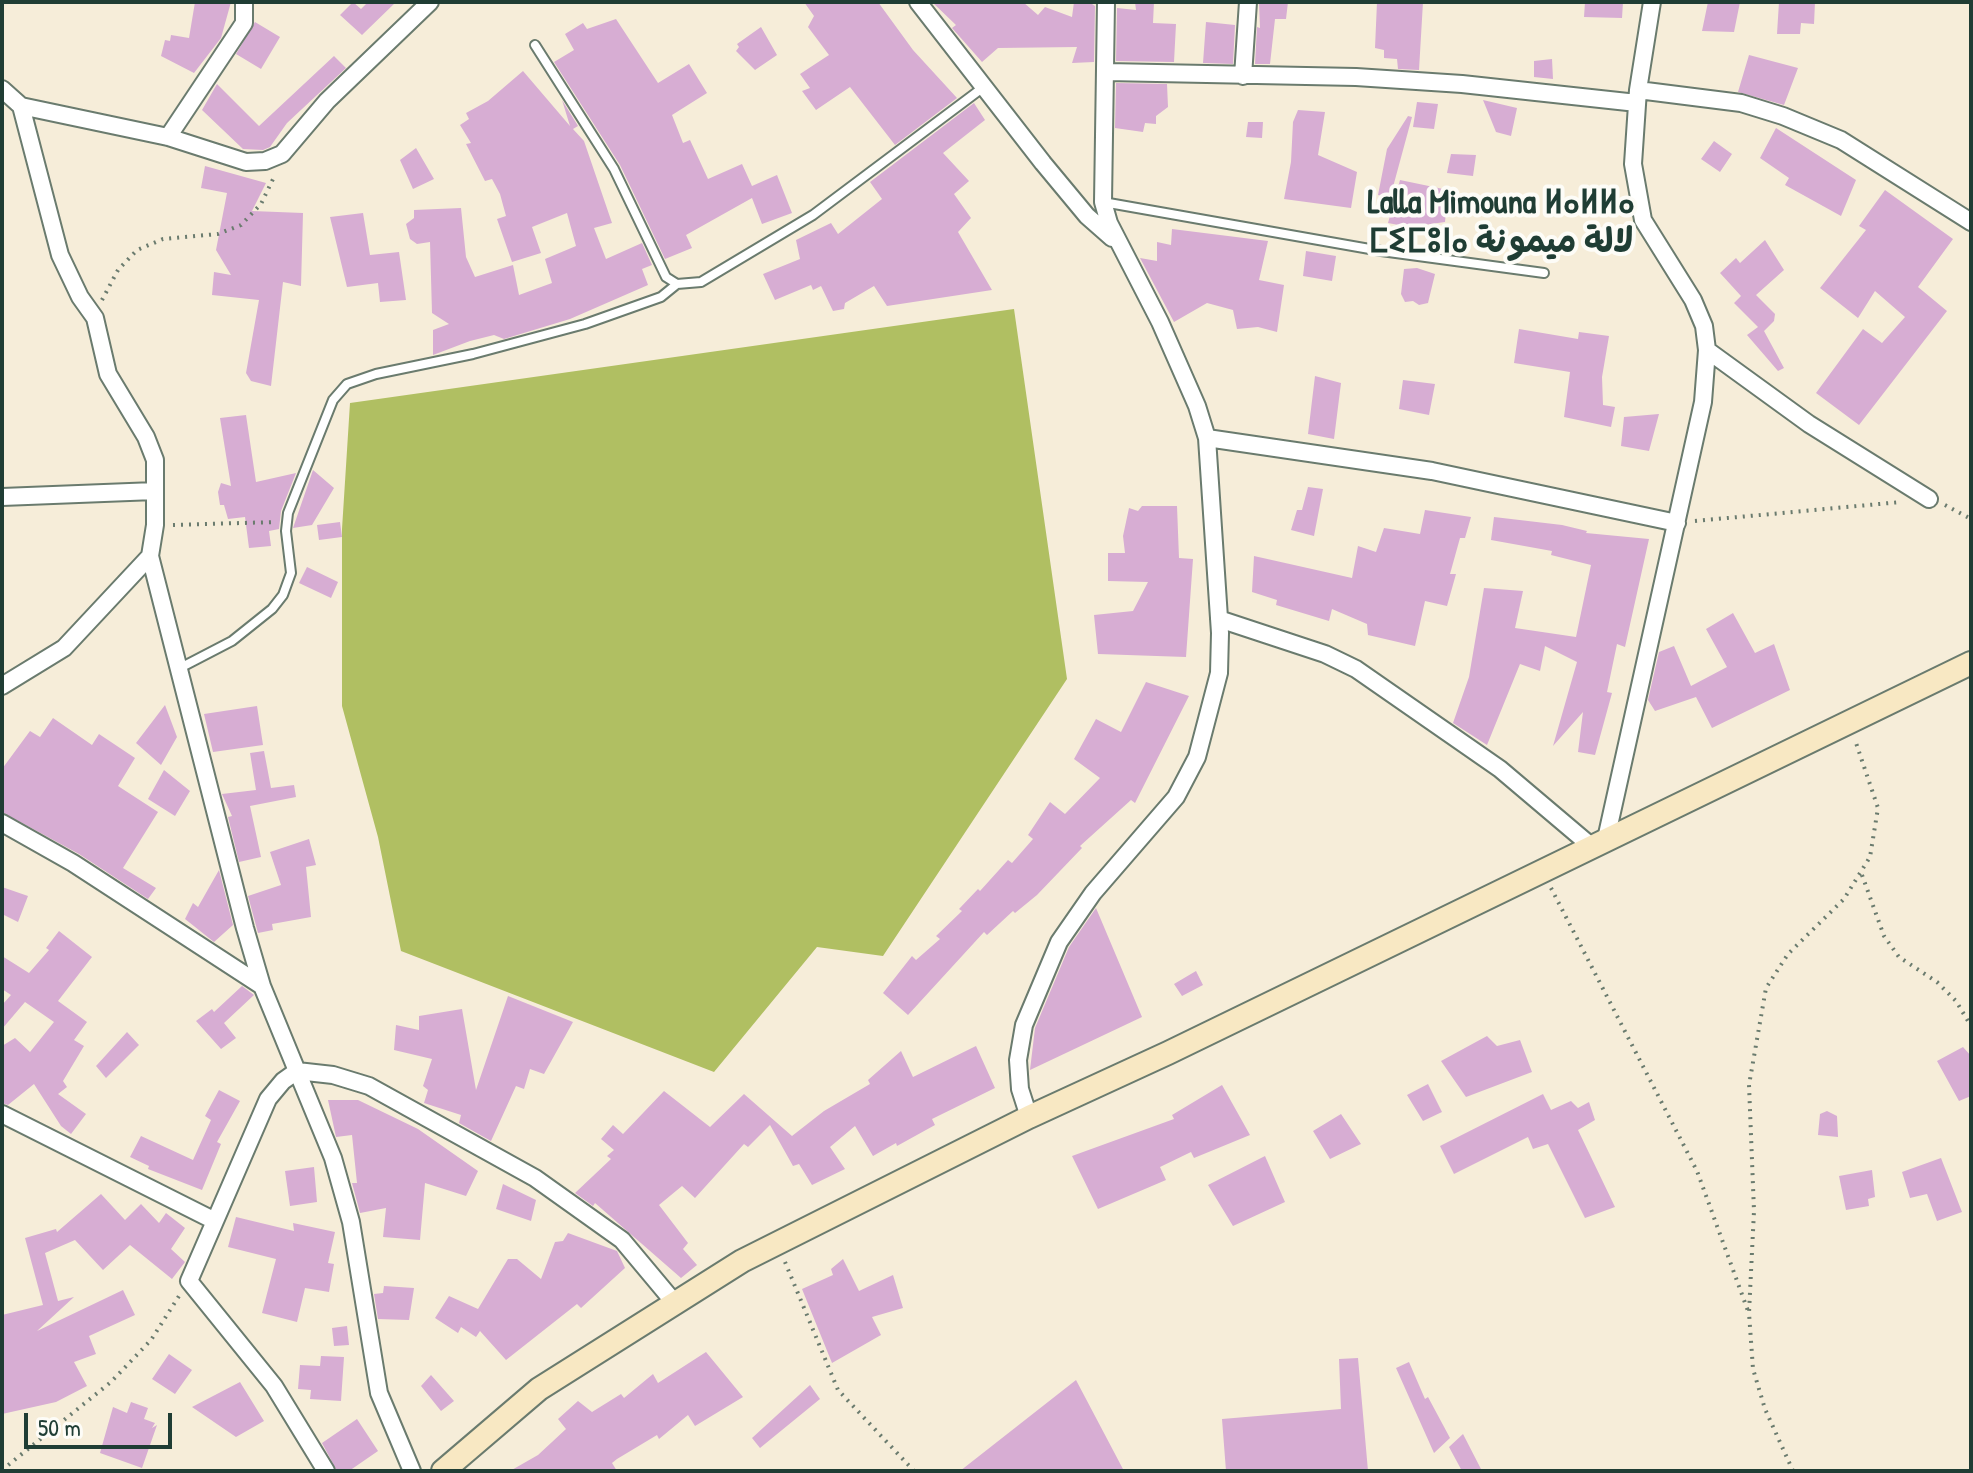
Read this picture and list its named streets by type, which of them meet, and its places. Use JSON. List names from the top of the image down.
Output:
{
  "districts": ["Lalla Mimouna ⵍⴰⵍⵍⴰ ⵎⵉⵎⵓⵏⴰ لالة ميمونة"],
  "scale_bar": "50 m"
}
